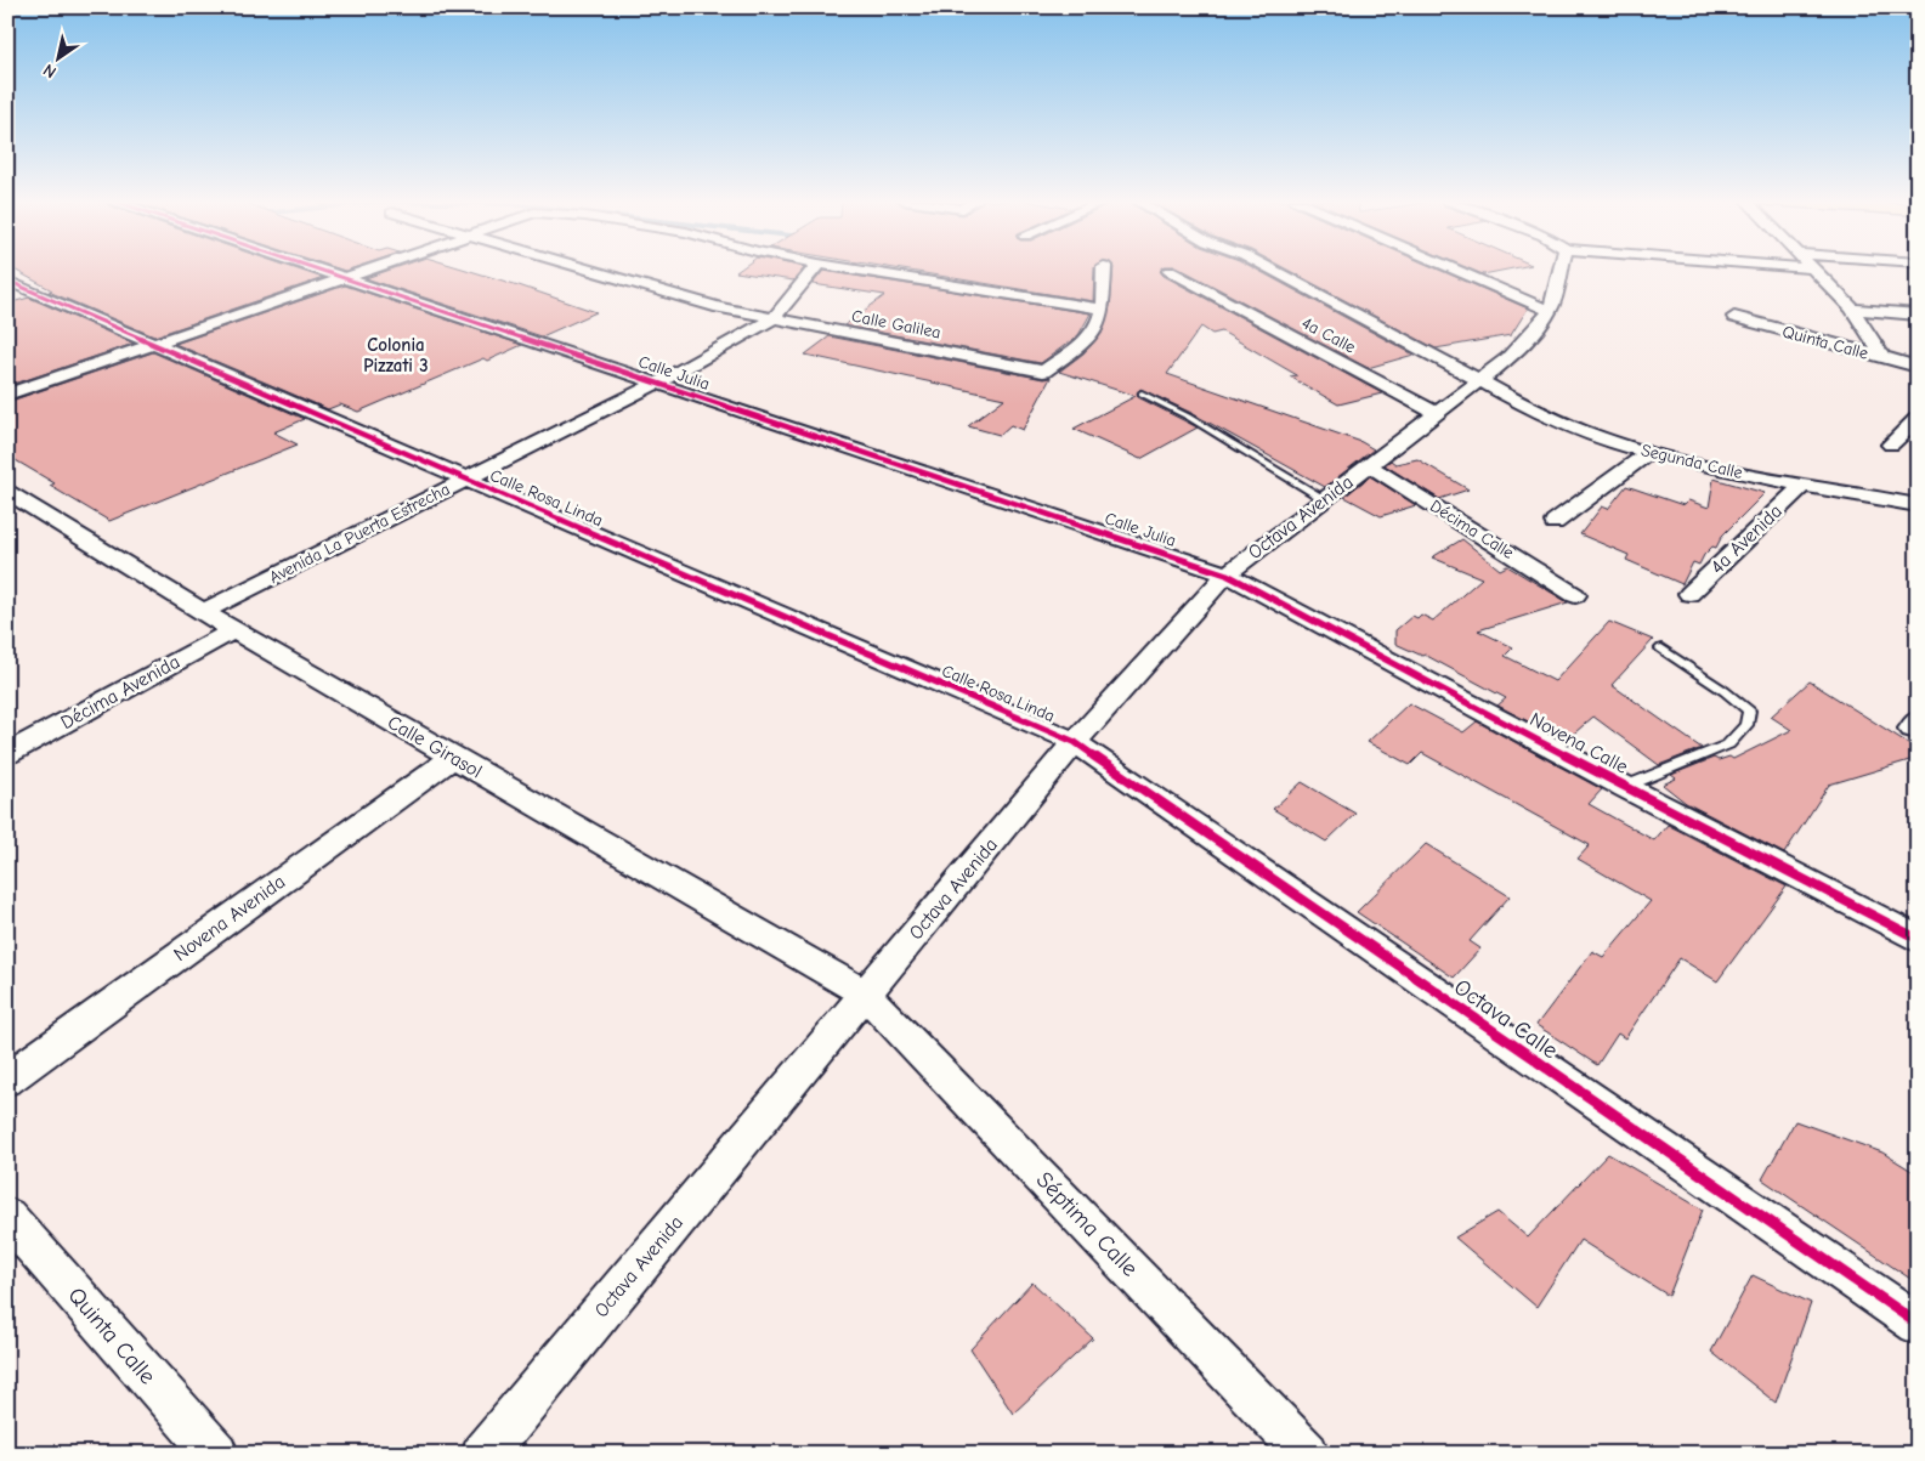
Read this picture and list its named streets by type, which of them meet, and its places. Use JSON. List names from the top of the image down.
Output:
{
  "streets": {
    "street": [
      "Calle Galilea",
      "4a Calle",
      "Quinta Calle",
      "Calle Julia",
      "Segunda Calle",
      "Calle Rosa Linda",
      "Octava Avenida",
      "Décima Calle",
      "Avenida La Puerta Estrecha",
      "4a Avenida",
      "Décima Avenida",
      "Novena Calle",
      "Calle Girasol",
      "Novena Avenida",
      "Octava Calle",
      "Séptima Calle"
    ]
  },
  "crossings": [
    ["Calle Galilea", "Avenida La Puerta Estrecha"],
    ["4a Calle", "Octava Avenida"],
    ["Calle Julia", "Octava Avenida"],
    ["Calle Julia", "Avenida La Puerta Estrecha"],
    ["Calle Julia", "Novena Calle"],
    ["Segunda Calle", "Octava Avenida"],
    ["Segunda Calle", "4a Avenida"],
    ["Calle Rosa Linda", "Octava Avenida"],
    ["Calle Rosa Linda", "Avenida La Puerta Estrecha"],
    ["Calle Rosa Linda", "Octava Calle"],
    ["Octava Avenida", "Décima Calle"],
    ["Octava Avenida", "Novena Calle"],
    ["Octava Avenida", "Calle Girasol"],
    ["Octava Avenida", "Octava Calle"],
    ["Octava Avenida", "Séptima Calle"],
    ["Avenida La Puerta Estrecha", "Calle Girasol"],
    ["Décima Avenida", "Calle Girasol"],
    ["Calle Girasol", "Novena Avenida"],
    ["Calle Girasol", "Séptima Calle"]
  ],
  "districts": ["Colonia Pizzati 3"],
  "north": "bottom left"
}
